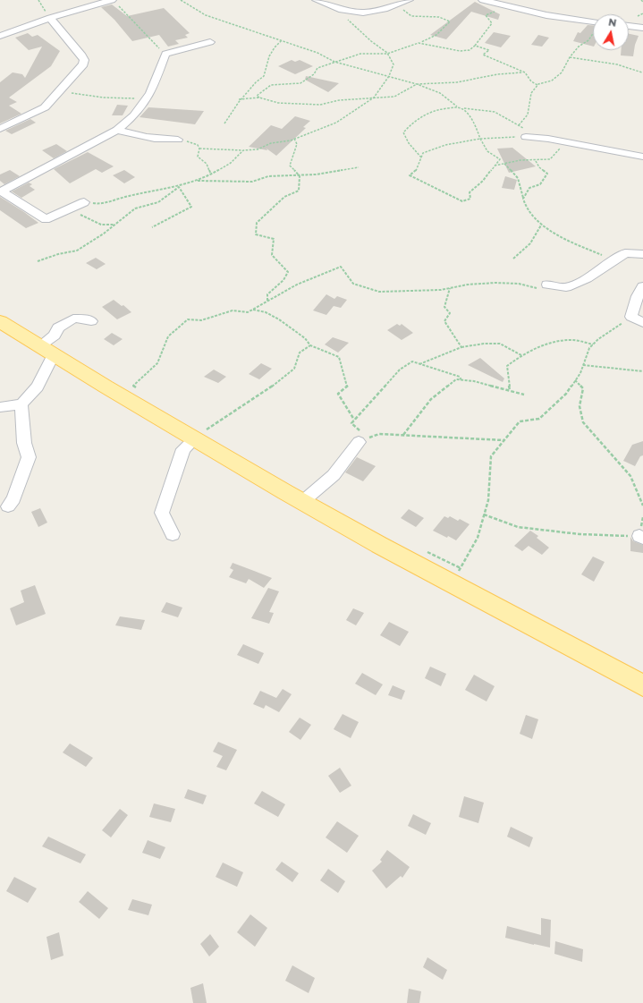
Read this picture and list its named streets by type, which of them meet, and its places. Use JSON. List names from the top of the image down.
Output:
{
  "north": "top"
}
